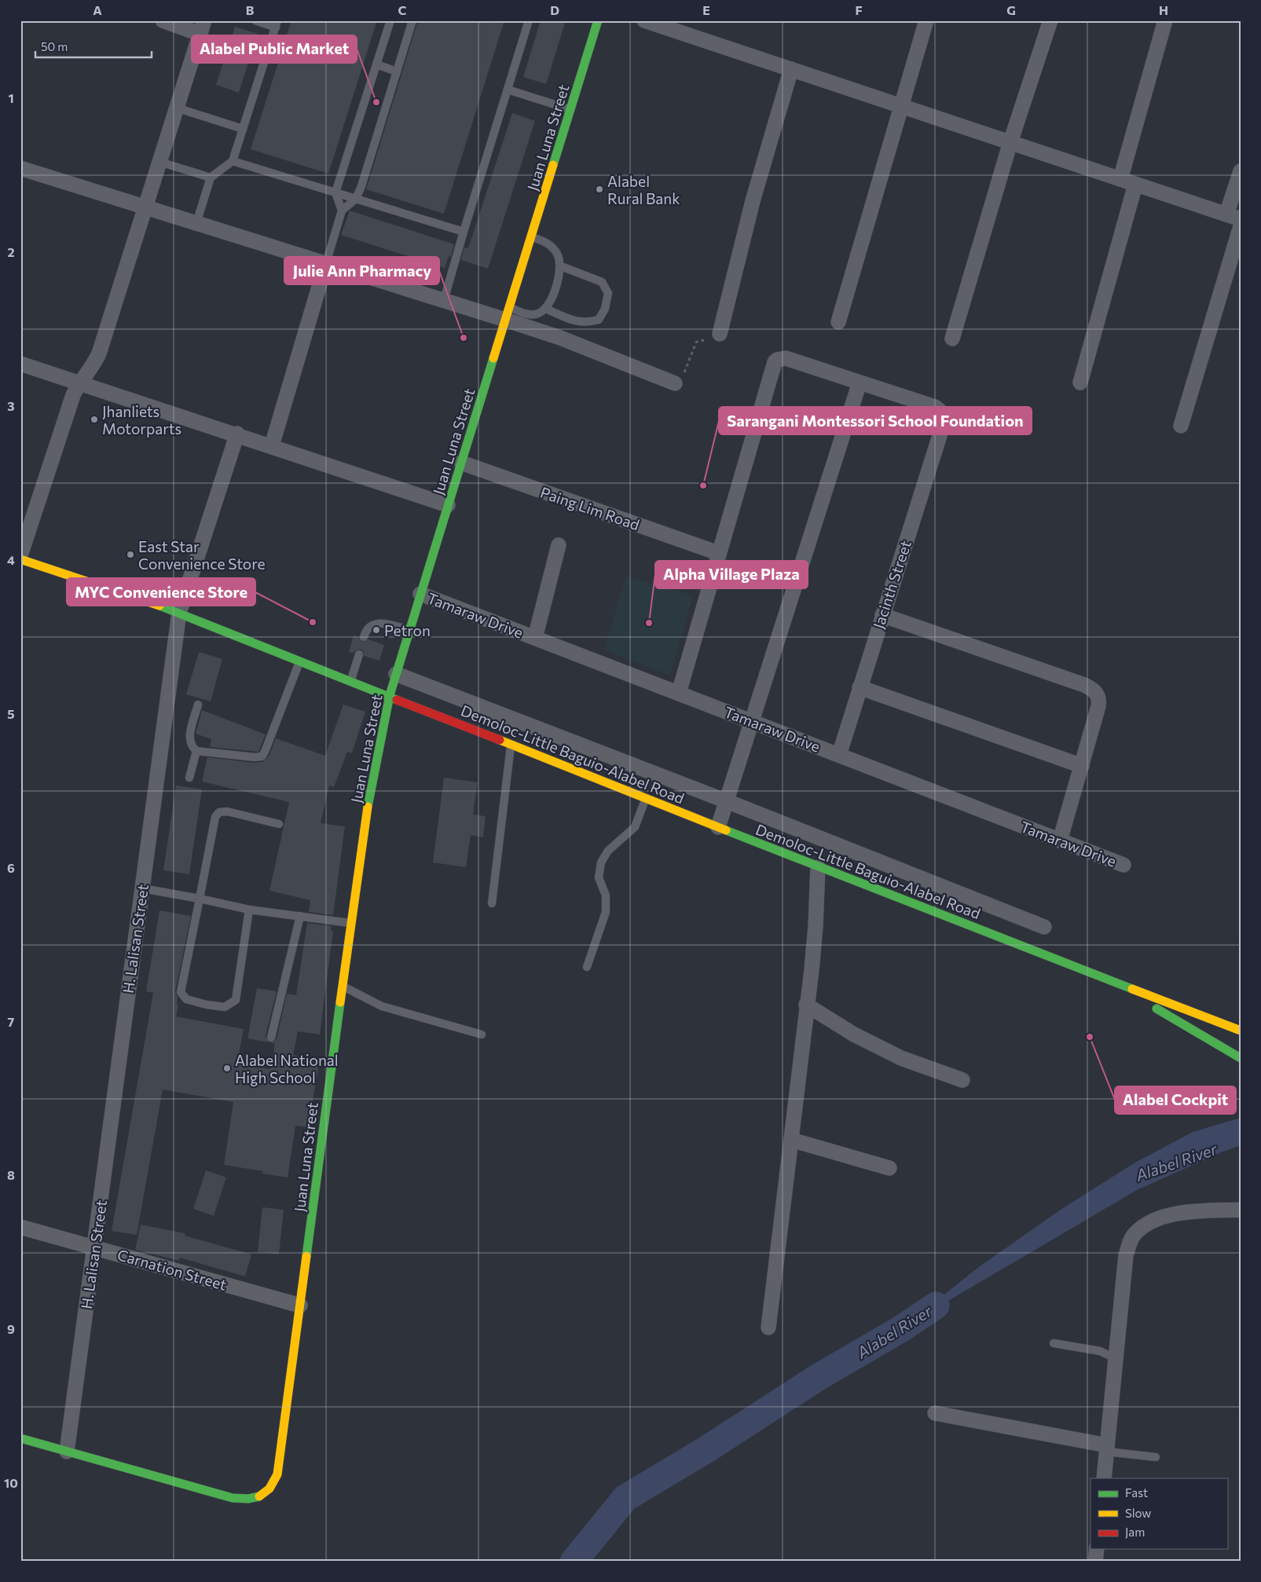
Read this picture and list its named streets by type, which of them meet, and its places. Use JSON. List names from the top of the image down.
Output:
{
  "streets": {
    "street": [
      "Juan Luna Street",
      "Paing Lim Road",
      "Jacinth Street",
      "Tamaraw Drive",
      "Demoloc-Little Baguio-Alabel Road",
      "H. Lalisan Street",
      "Carnation Street"
    ]
  },
  "crossings": [
    ["Juan Luna Street", "Paing Lim Road"],
    ["Juan Luna Street", "Tamaraw Drive"],
    ["Juan Luna Street", "Demoloc-Little Baguio-Alabel Road"],
    ["Juan Luna Street", "H. Lalisan Street"],
    ["Juan Luna Street", "Carnation Street"],
    ["Jacinth Street", "Tamaraw Drive"],
    ["Demoloc-Little Baguio-Alabel Road", "H. Lalisan Street"],
    ["H. Lalisan Street", "Carnation Street"]
  ],
  "water": ["Alabel River"],
  "places": [
    "Alabel Public Market",
    "Alabel Rural Bank",
    "Julie Ann Pharmacy",
    "Jhanliets Motorparts",
    "Sarangani Montessori School Foundation",
    "East Star Convenience Store",
    "MYC Convenience Store",
    "Alpha Village Plaza",
    "Petron",
    "Alabel Cockpit",
    "Alabel National High School"
  ],
  "legend": ["Fast", "Slow", "Jam"],
  "scale_bar": "50 m",
  "grid": {
    "columns": [
      "A",
      "B",
      "C",
      "D",
      "E",
      "F",
      "G",
      "H"
    ],
    "rows": [
      "1",
      "2",
      "3",
      "4",
      "5",
      "6",
      "7",
      "8",
      "9",
      "10"
    ]
  }
}
